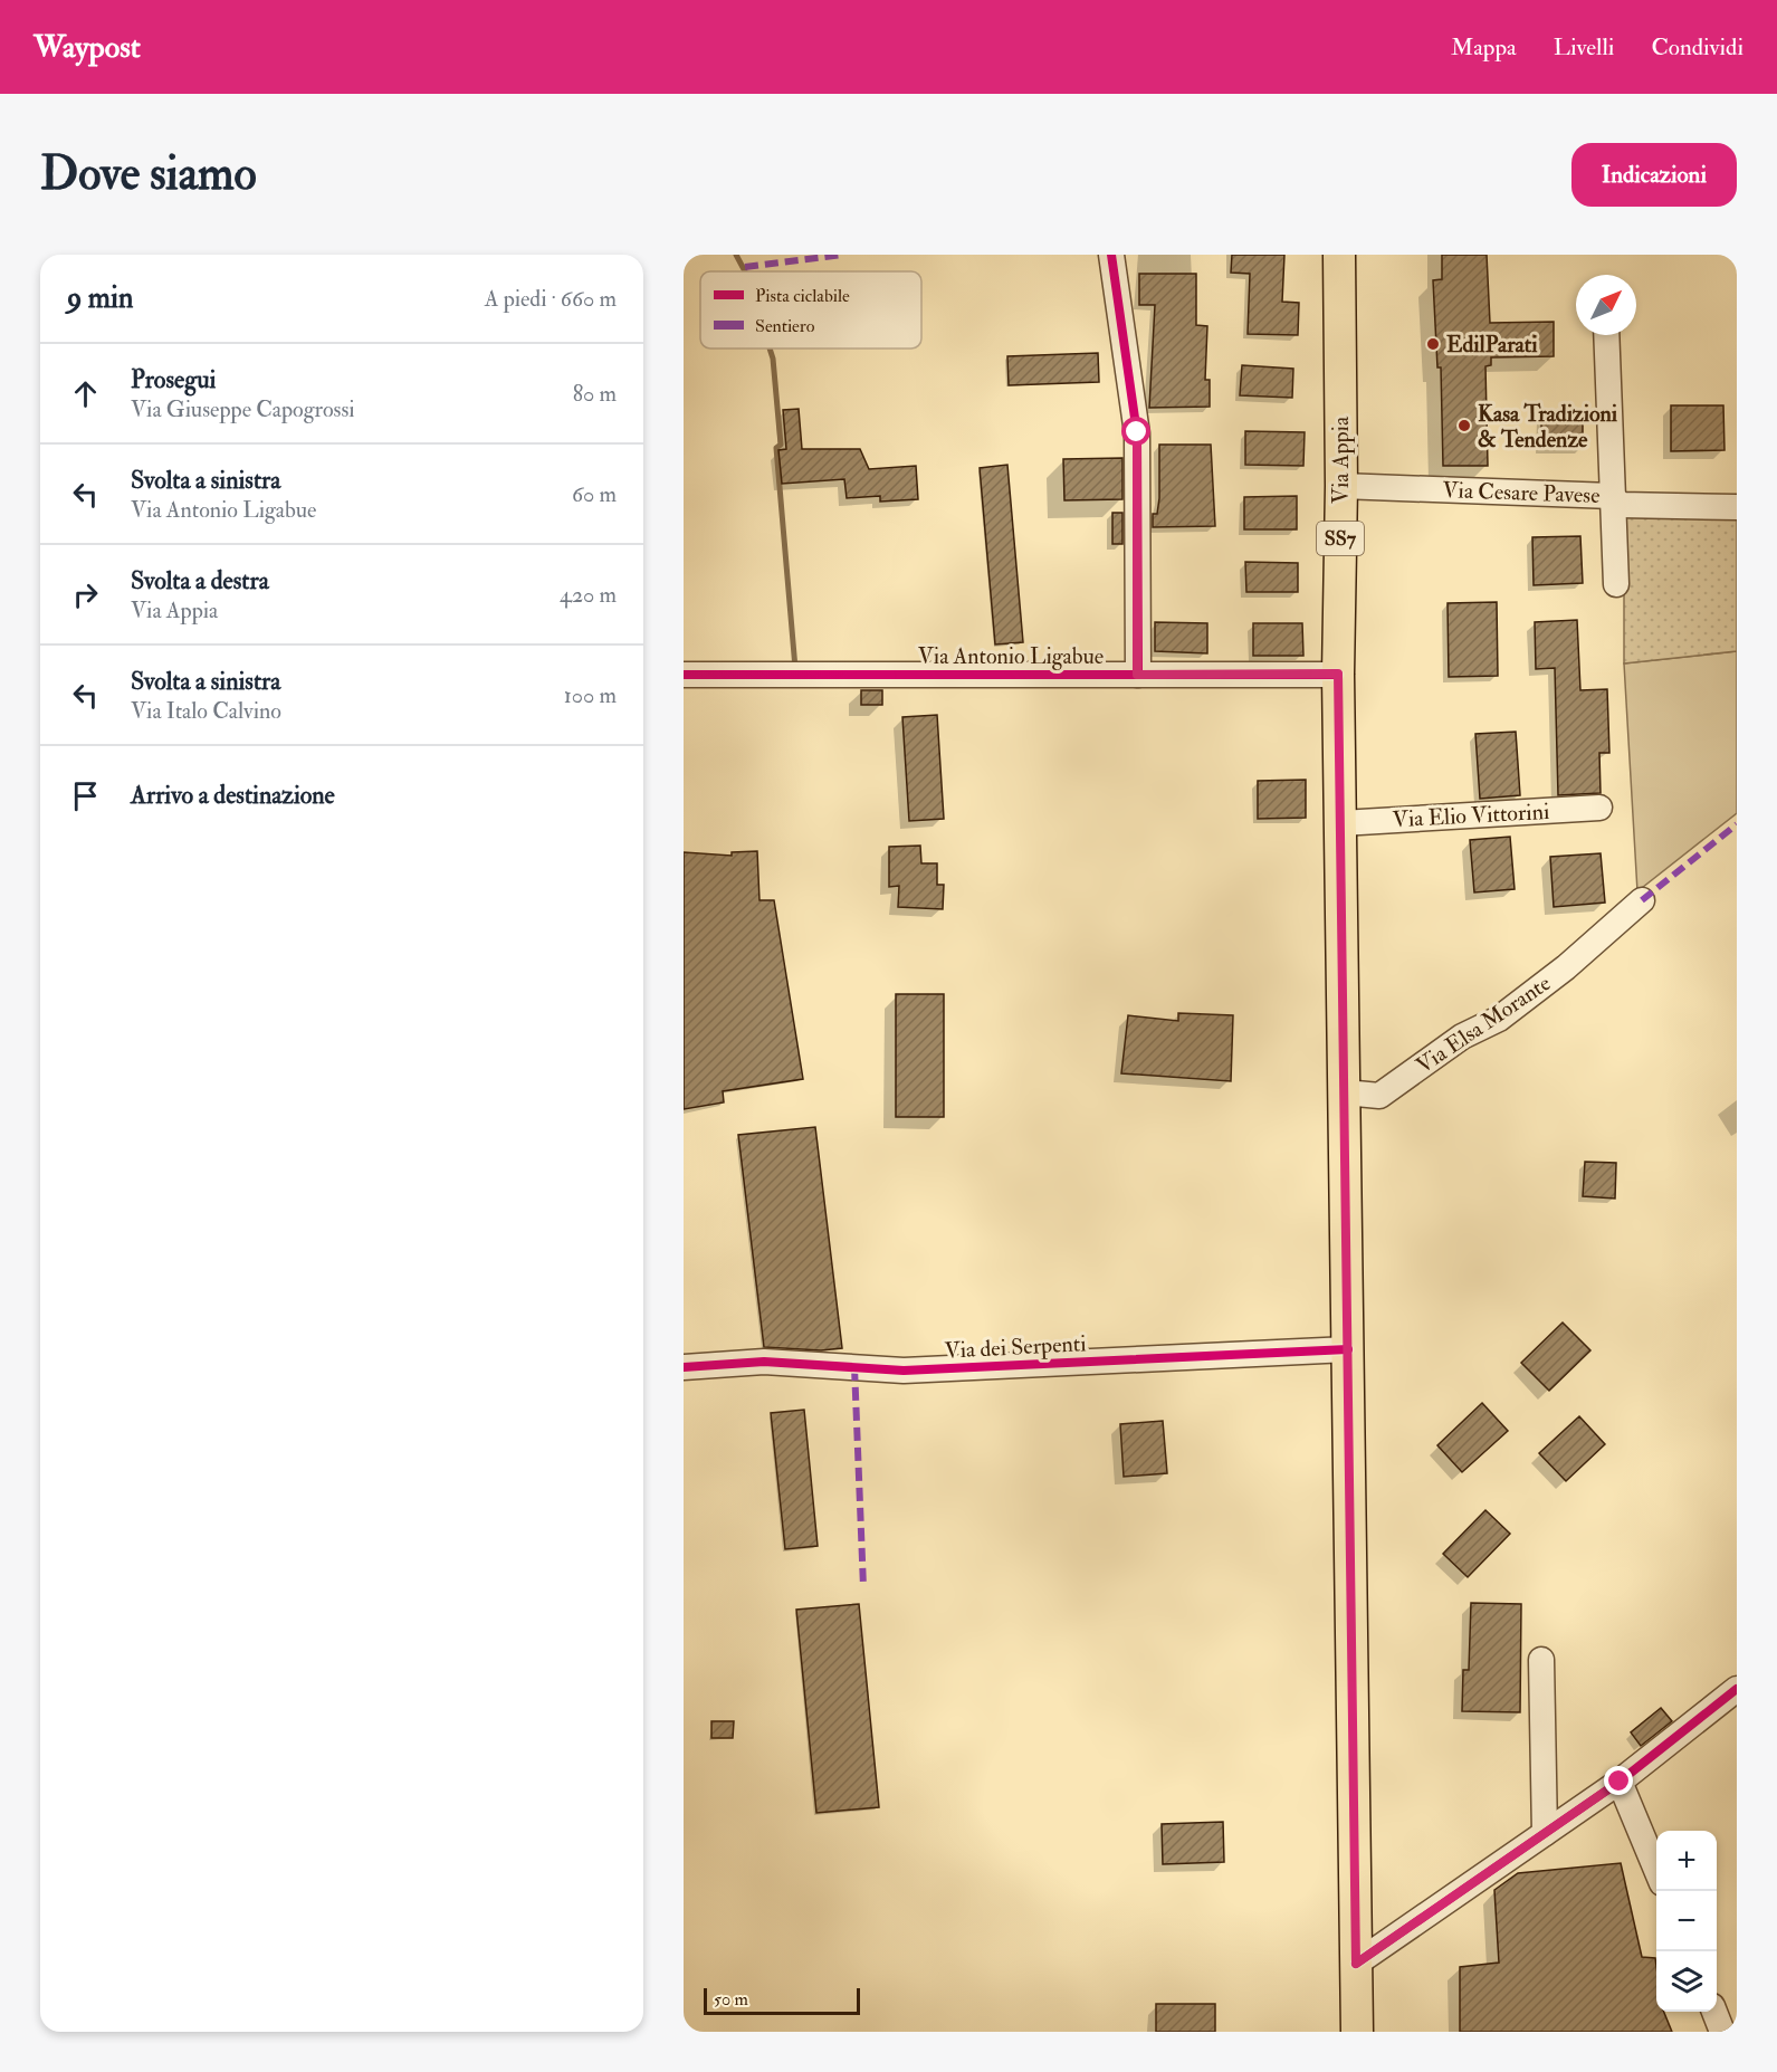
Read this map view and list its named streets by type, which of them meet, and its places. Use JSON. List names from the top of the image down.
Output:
{
  "streets": {
    "main road": ["Via Appia", "SS7"],
    "street": [
      "Via Cesare Pavese",
      "Via Antonio Ligabue",
      "Via Elio Vittorini",
      "Via Elsa Morante",
      "Via dei Serpenti"
    ]
  },
  "crossings": [
    ["Via Appia", "Via Cesare Pavese"],
    ["Via Appia", "Via Antonio Ligabue"],
    ["Via Appia", "Via Elio Vittorini"],
    ["Via Appia", "Via Elsa Morante"],
    ["Via Appia", "Via dei Serpenti"]
  ],
  "places": ["EdilParati", "Kasa Tradizioni & Tendenze"],
  "legend": ["Pista ciclabile", "Sentiero"],
  "scale_bar": "50 m",
  "north": "top right",
  "page": {
    "header": "Waypost",
    "nav": ["Mappa", "Livelli", "Condividi"],
    "buttons": "Indicazioni",
    "title": "Dove siamo",
    "heading": ["9 min", "A piedi · 660 m"],
    "list": [
      ["Prosegui", "Via Giuseppe Capogrossi", "80 m"],
      ["Svolta a sinistra", "Via Antonio Ligabue", "60 m"],
      ["Svolta a destra", "Via Appia", "420 m"],
      ["Svolta a sinistra", "Via Italo Calvino", "100 m"],
      "Arrivo a destinazione"
    ],
    "map_buttons": ["+", "−"],
    "scale": "50 m"
  }
}
